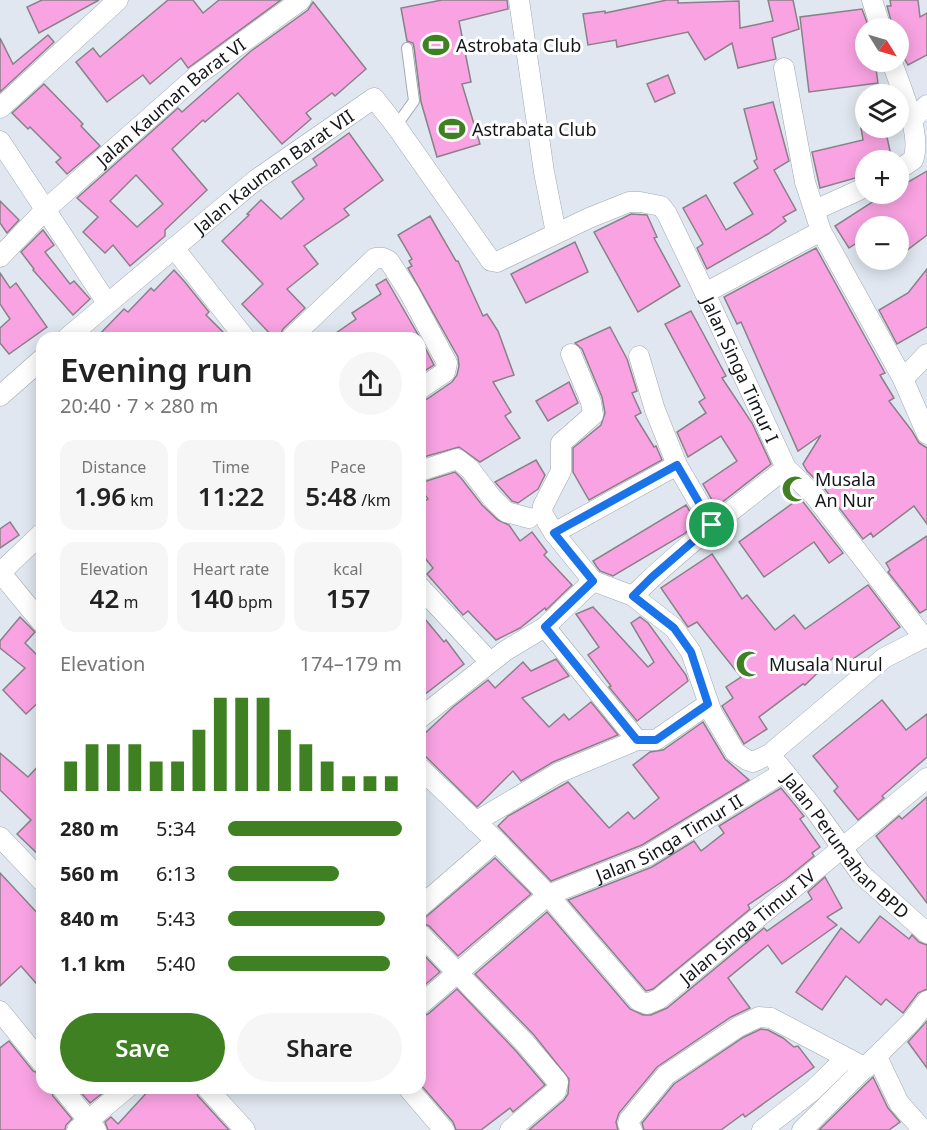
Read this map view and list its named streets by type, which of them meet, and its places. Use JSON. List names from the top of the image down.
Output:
{
  "streets": {
    "street": [
      "Jalan Kauman Barat VI",
      "Jalan Kauman Barat VII",
      "Jalan Singa Timur I",
      "Jalan Singa Timur II",
      "Jalan Perumahan BPD",
      "Jalan Singa Timur IV"
    ]
  },
  "crossings": [
    ["Jalan Singa Timur I", "Jalan Perumahan BPD"],
    ["Jalan Singa Timur II", "Jalan Perumahan BPD"],
    ["Jalan Singa Timur II", "Jalan Singa Timur IV"],
    ["Jalan Perumahan BPD", "Jalan Singa Timur IV"]
  ],
  "places": {
    "sports": ["Astrobata Club", "Astrabata Club"],
    "mosque": ["Musala An Nur", "Musala Nurul"]
  },
  "north": "bottom right",
  "page": {
    "map_buttons": ["+", "−"],
    "heading": ["Evening run", "20:40 · 7 × 280 m"],
    "stats": [
      ["Distance", "1.96 km"],
      ["Time", "11:22"],
      ["Pace", "5:48 /km"],
      ["Elevation", "42 m"],
      ["Heart rate", "140 bpm"],
      ["kcal", "157"]
    ],
    "chart": ["Elevation", "174–179 m"],
    "list": [
      {
        "name": "280 m",
        "note": "5:34"
      },
      {
        "name": "560 m",
        "note": "6:13"
      },
      {
        "name": "840 m",
        "note": "5:43"
      },
      {
        "name": "1.1 km",
        "note": "5:40"
      }
    ],
    "buttons": ["Save", "Share"]
  }
}
